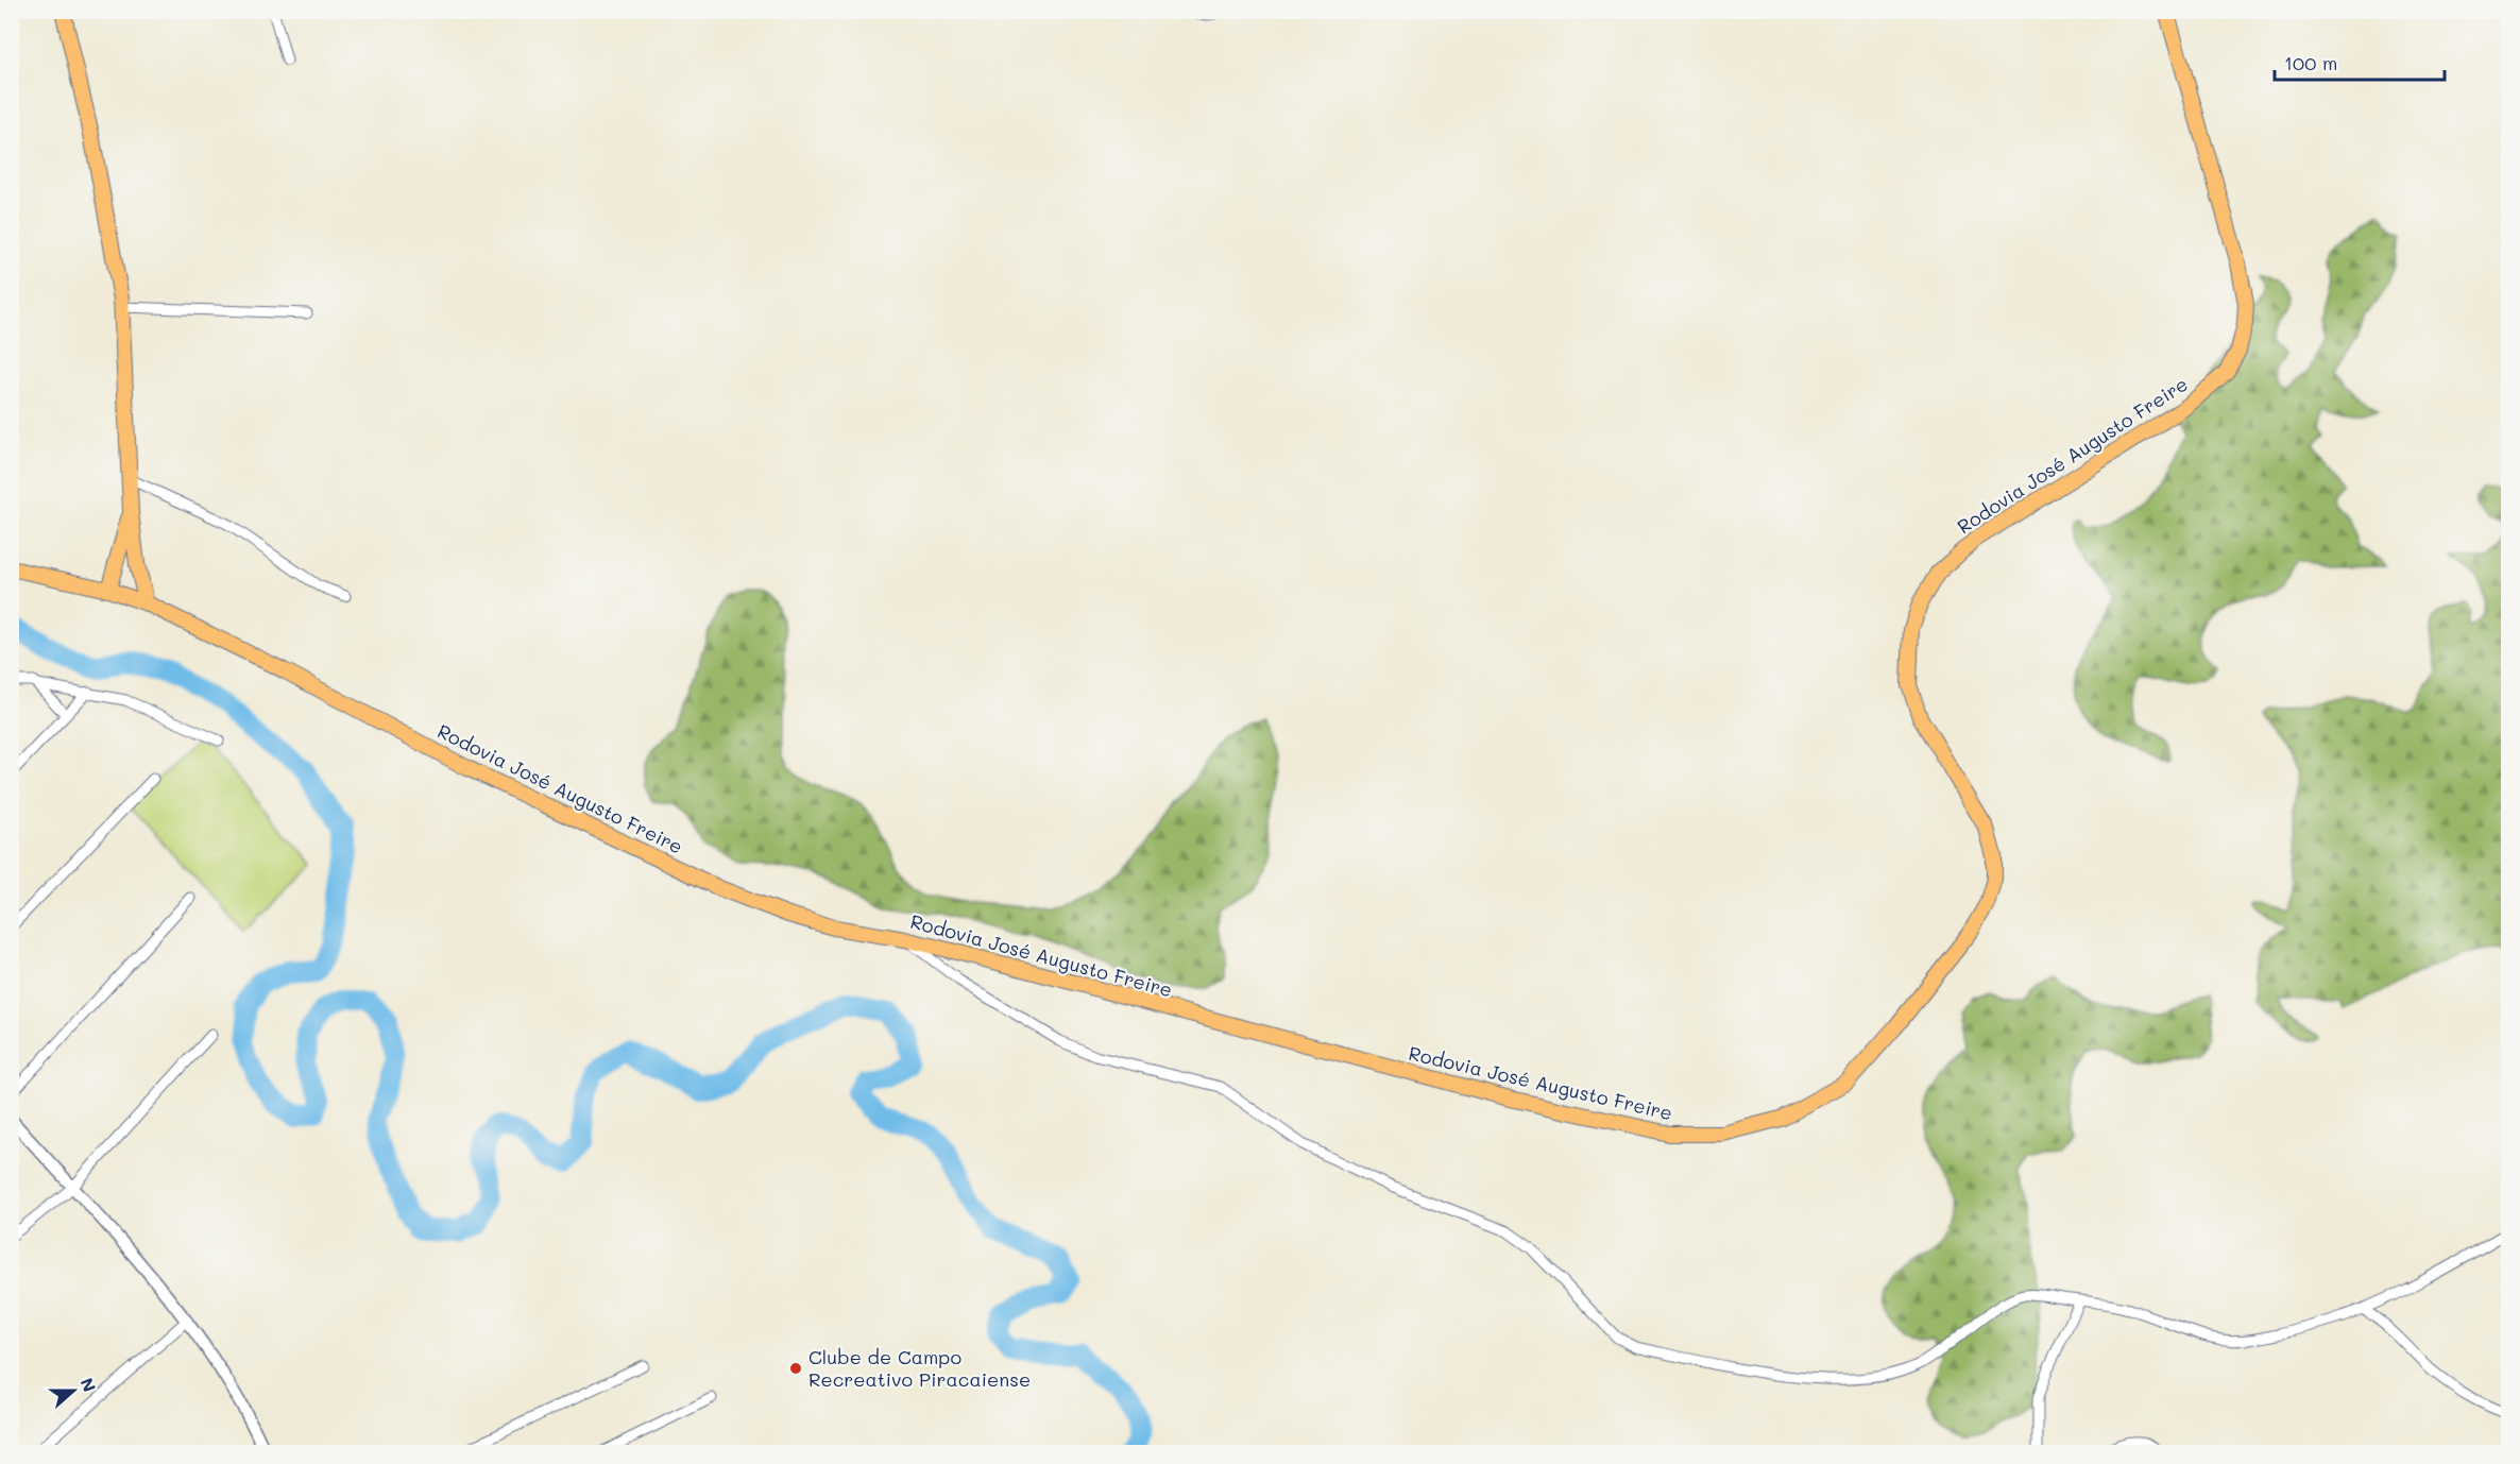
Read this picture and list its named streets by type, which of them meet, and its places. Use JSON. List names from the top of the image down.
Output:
{
  "streets": {
    "main road": ["Rodovia José Augusto Freire"]
  },
  "places": ["Clube de Campo Recreativo Piracaiense"],
  "scale_bar": "100 m",
  "north": "right"
}
